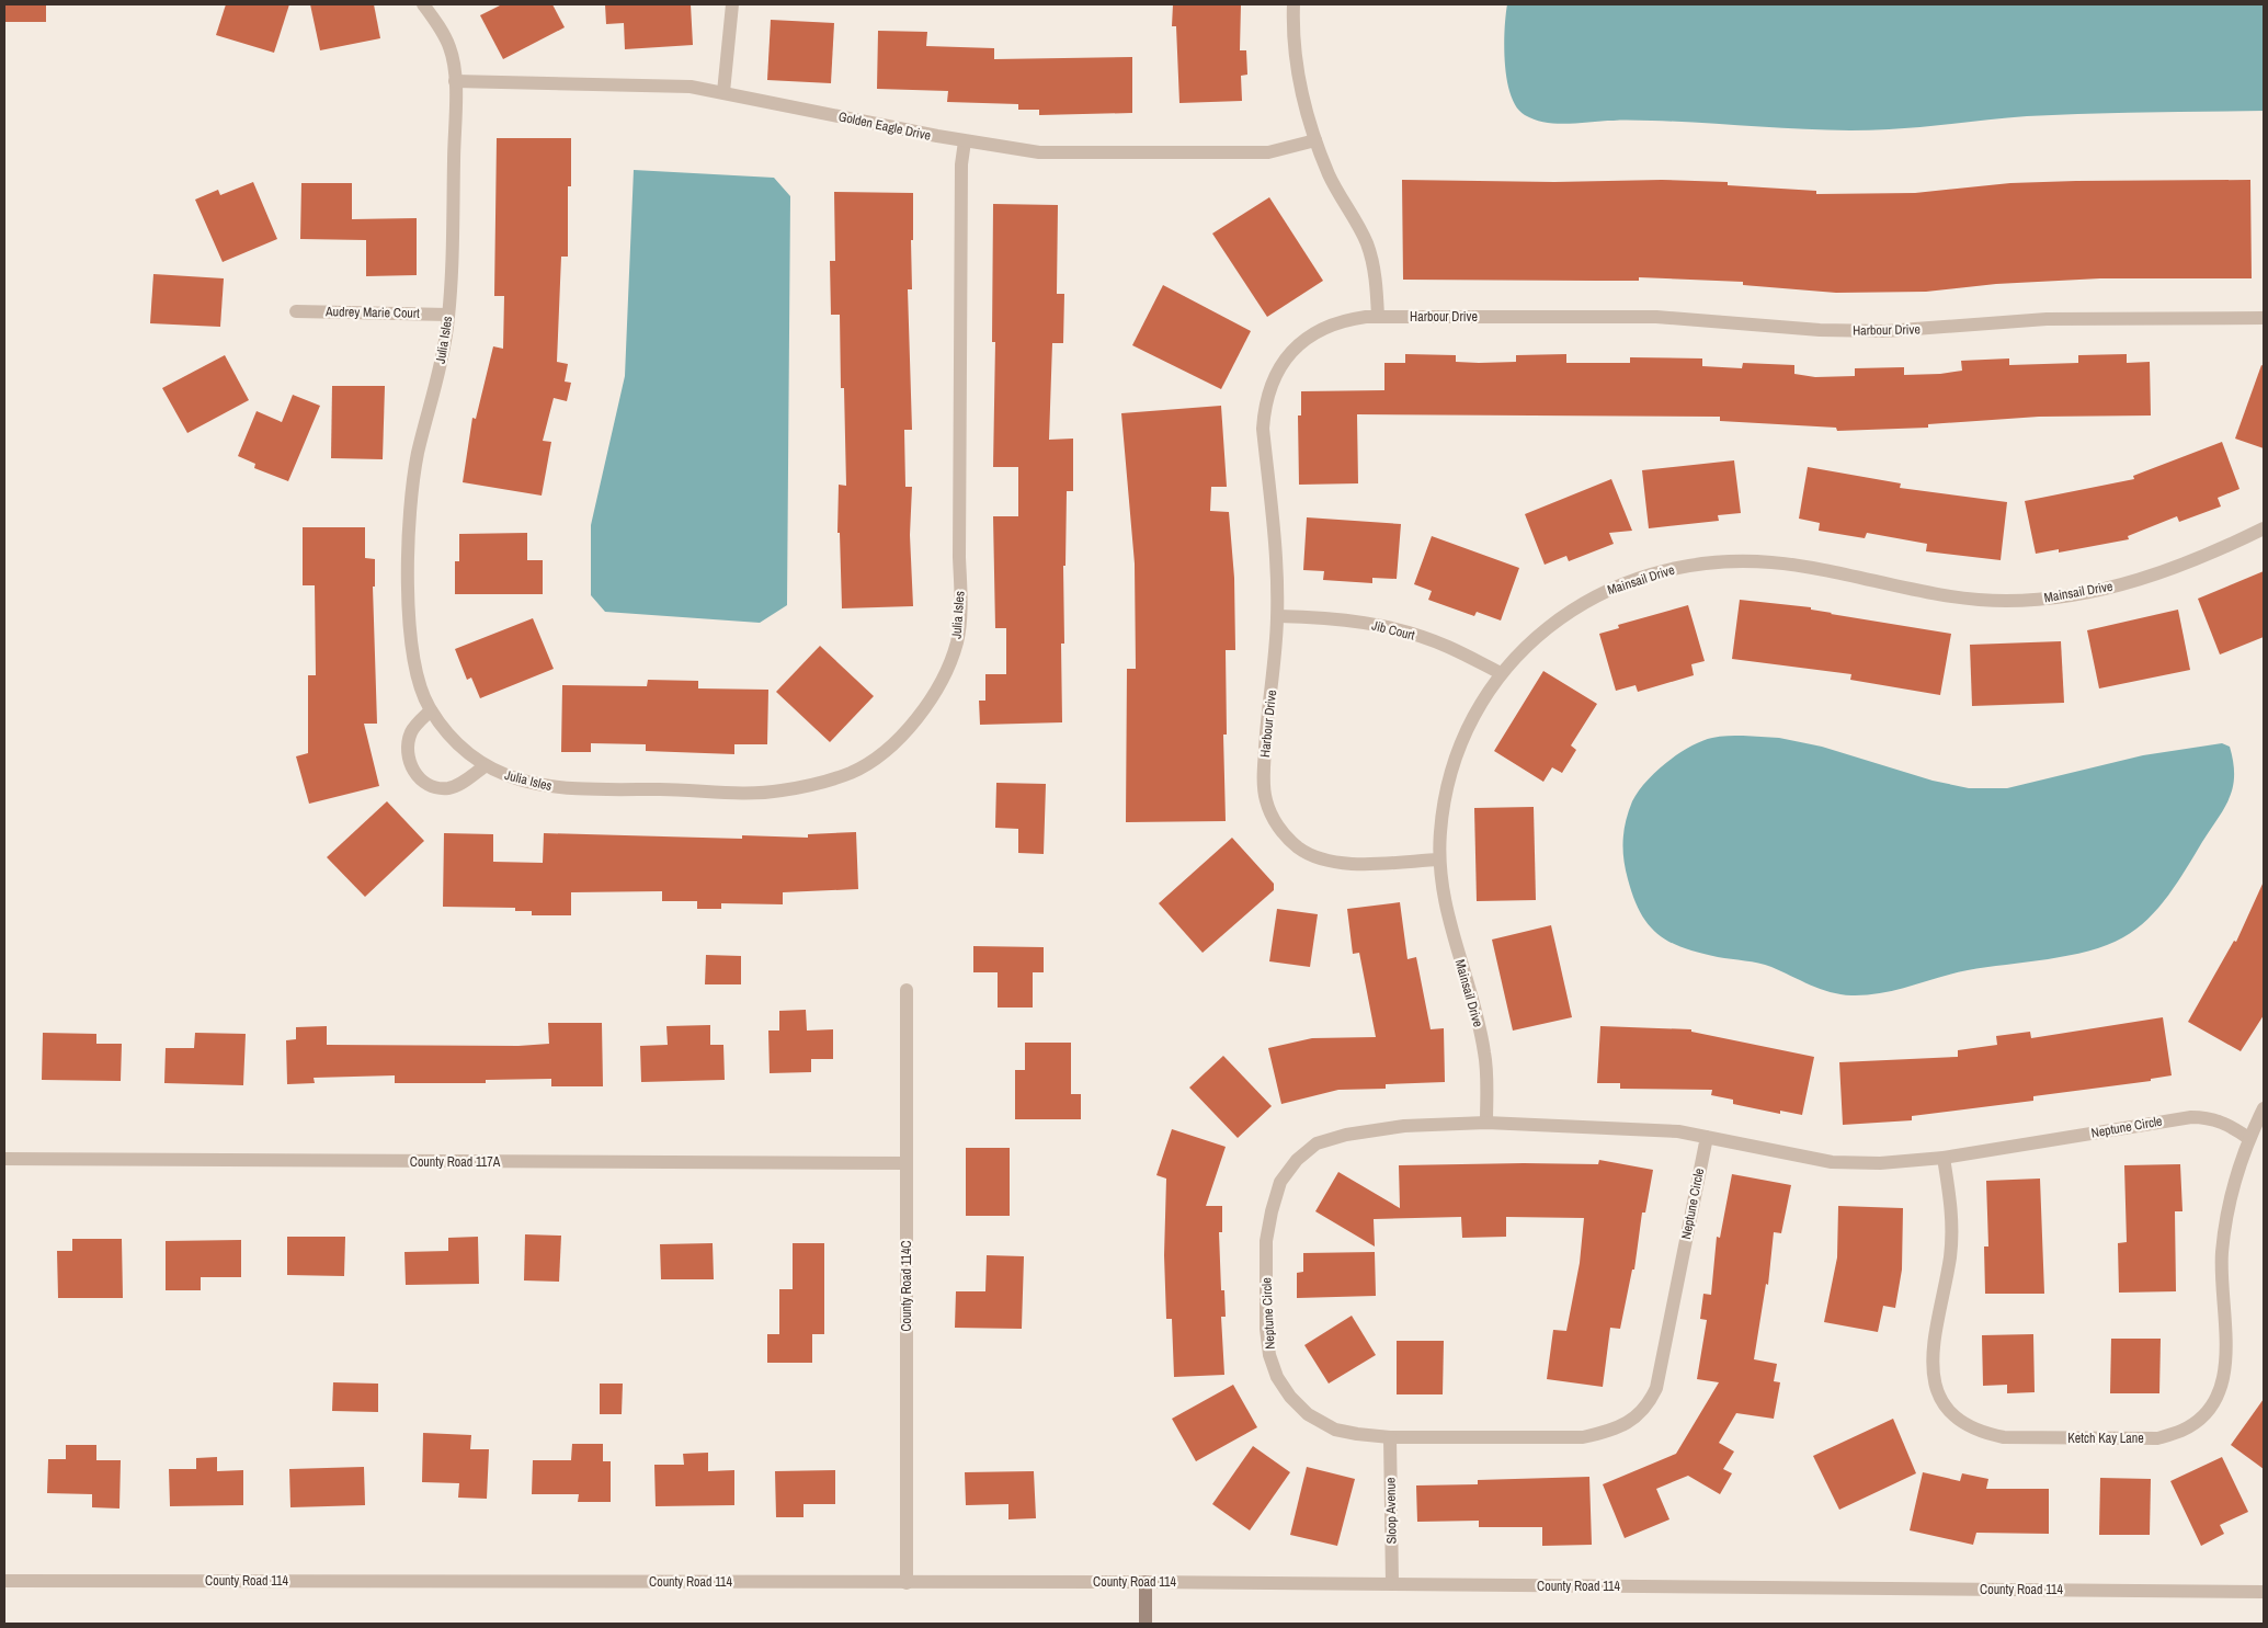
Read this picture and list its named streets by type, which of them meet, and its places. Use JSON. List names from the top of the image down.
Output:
{
  "streets": {
    "street": [
      "Golden Eagle Drive",
      "Audrey Marie Court",
      "Harbour Drive",
      "Julia Isles",
      "Mainsail Drive",
      "Jib Court",
      "Neptune Circle",
      "County Road 117A",
      "County Road 114C",
      "Ketch Kay Lane",
      "Sloop Avenue",
      "County Road 114"
    ]
  },
  "crossings": [
    ["Golden Eagle Drive", "Julia Isles"],
    ["Audrey Marie Court", "Julia Isles"],
    ["Harbour Drive", "Mainsail Drive"],
    ["Harbour Drive", "Jib Court"],
    ["Mainsail Drive", "Jib Court"],
    ["Mainsail Drive", "Neptune Circle"],
    ["Neptune Circle", "Ketch Kay Lane"],
    ["Neptune Circle", "Sloop Avenue"],
    ["County Road 117A", "County Road 114C"],
    ["County Road 114C", "County Road 114"],
    ["Sloop Avenue", "County Road 114"]
  ]
}
